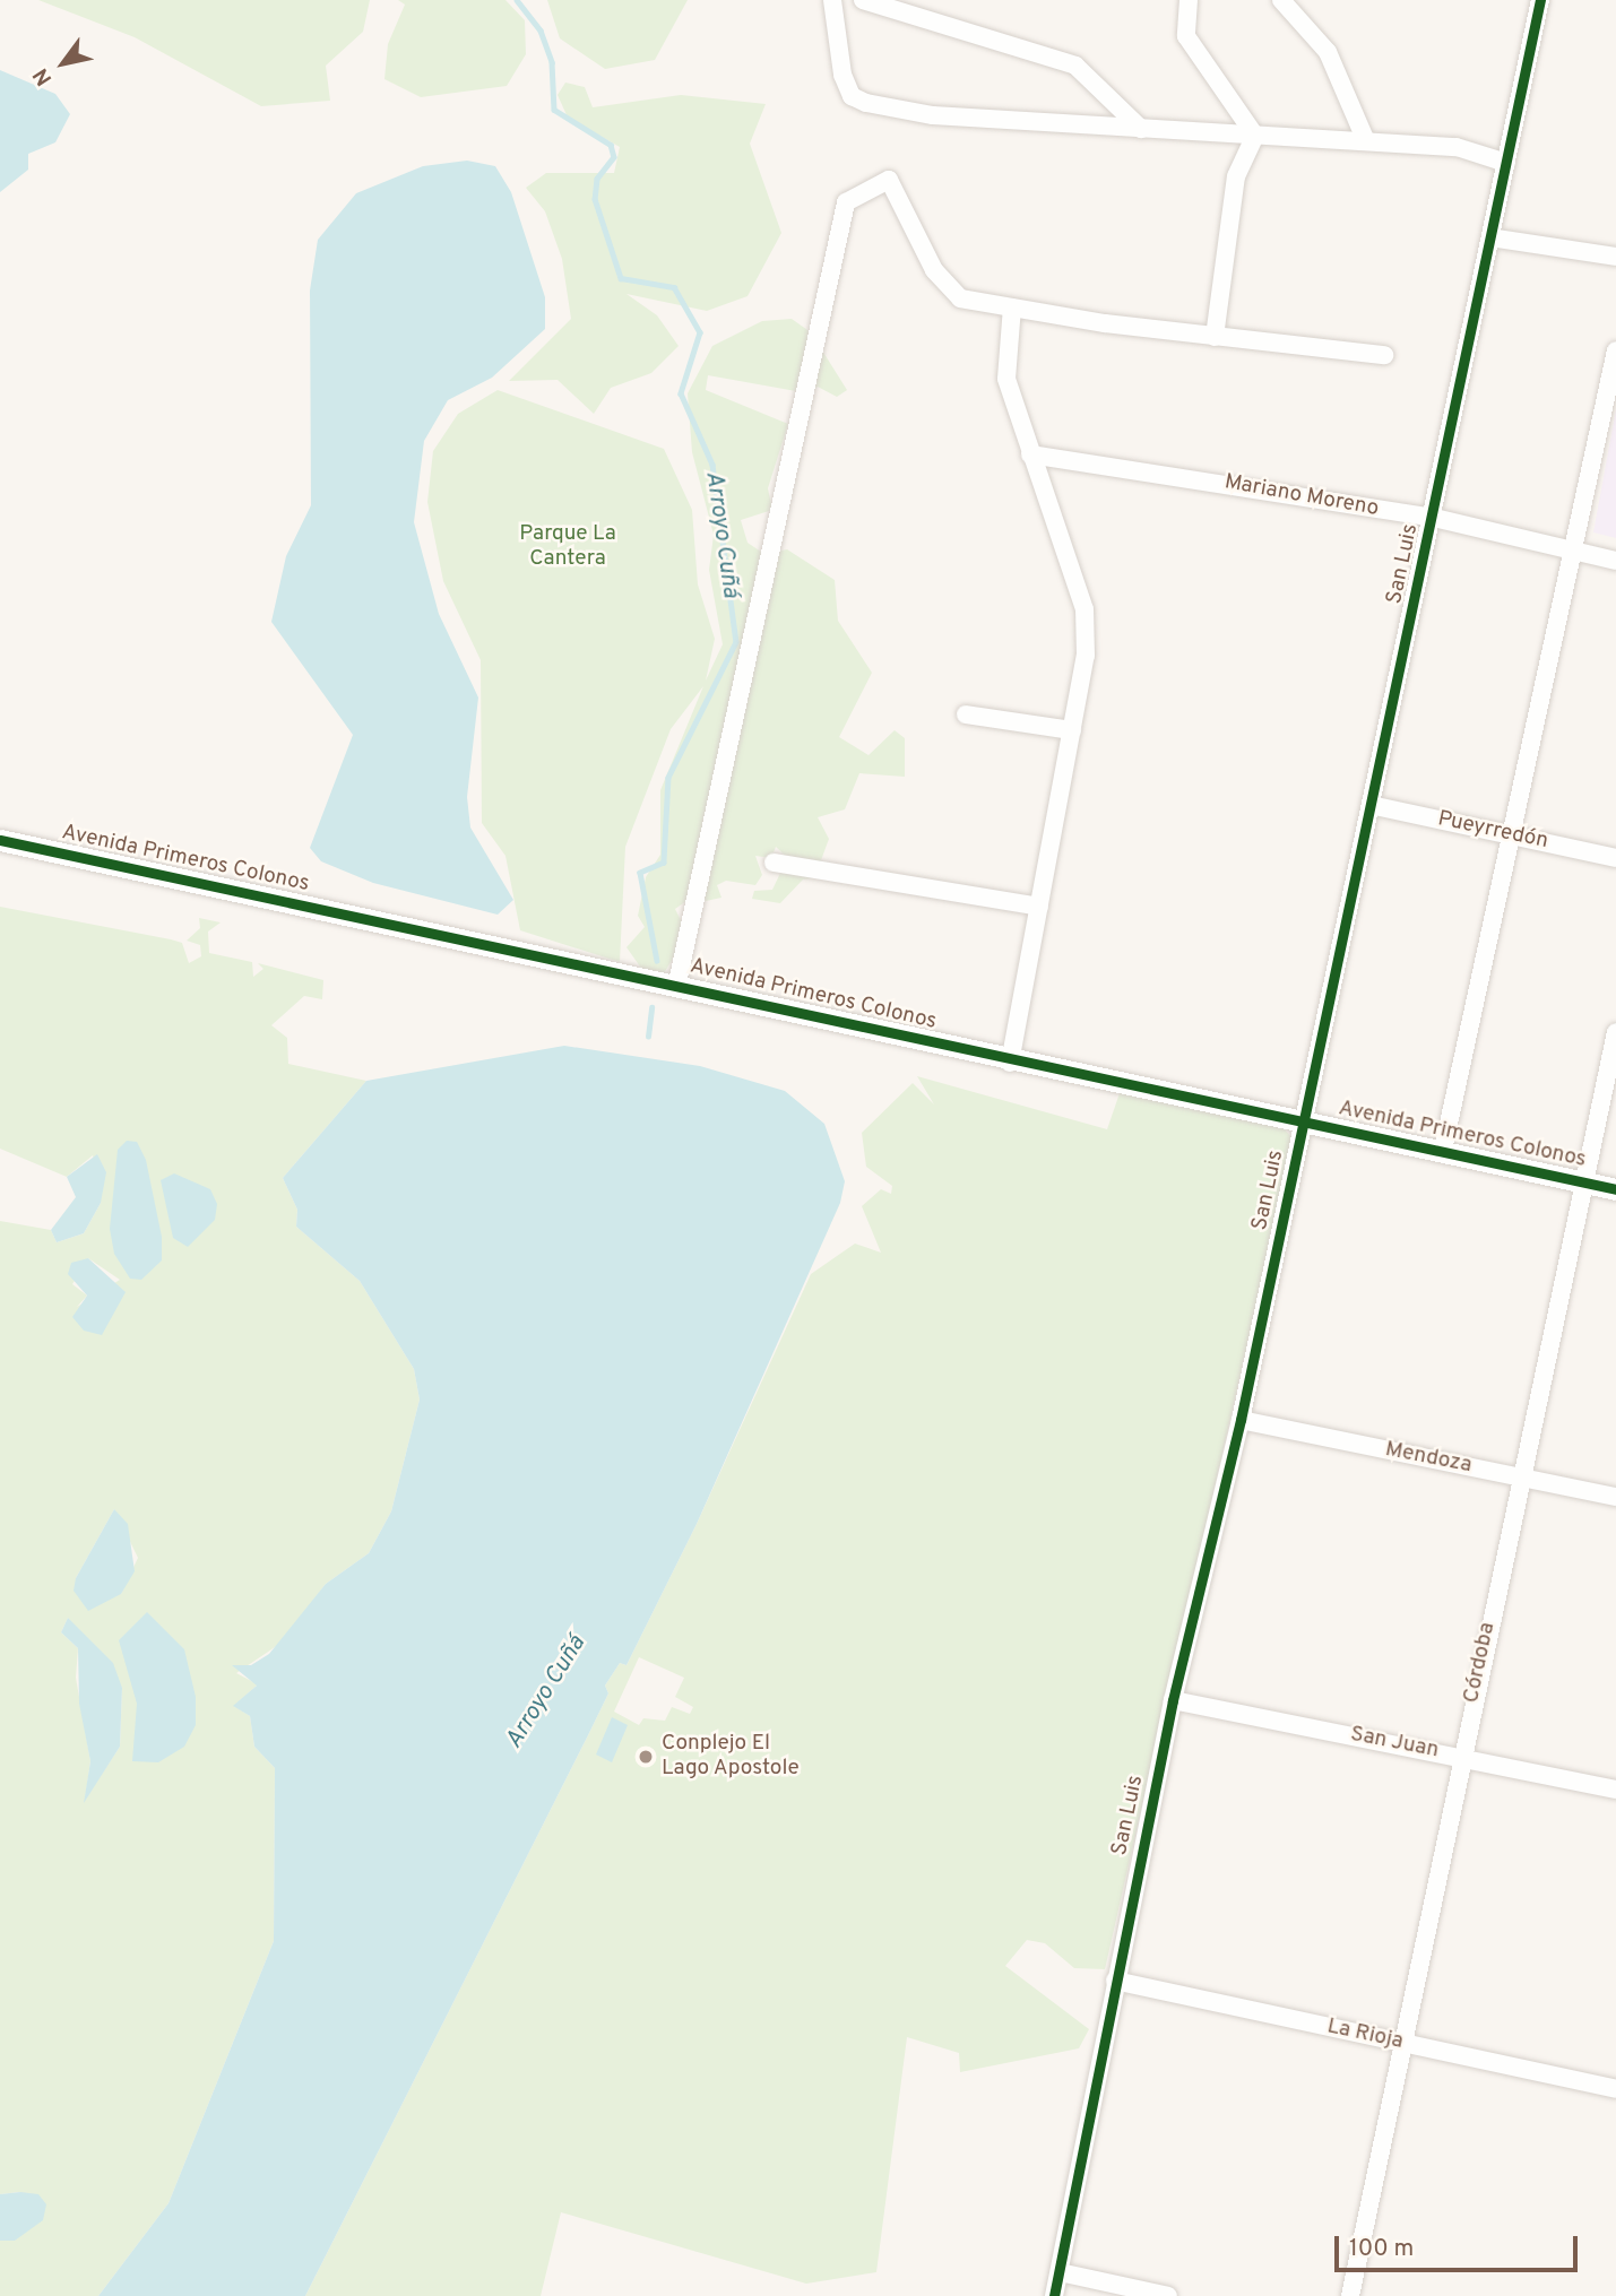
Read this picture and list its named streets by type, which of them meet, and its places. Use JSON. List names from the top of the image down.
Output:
{
  "streets": {
    "street": [
      "Mariano Moreno",
      "San Luis",
      "Pueyrredón",
      "Avenida Primeros Colonos",
      "Mendoza",
      "Córdoba",
      "San Juan",
      "La Rioja"
    ]
  },
  "crossings": [
    ["Mariano Moreno", "San Luis"],
    ["San Luis", "Pueyrredón"],
    ["San Luis", "Avenida Primeros Colonos"],
    ["San Luis", "Mendoza"],
    ["San Luis", "San Juan"],
    ["San Luis", "La Rioja"],
    ["Avenida Primeros Colonos", "Córdoba"],
    ["Mendoza", "Córdoba"],
    ["Córdoba", "San Juan"],
    ["Córdoba", "La Rioja"]
  ],
  "water": ["Arroyo Cuñá"],
  "parks": ["Parque La Cantera"],
  "places": ["Conplejo El Lago Apostole"],
  "scale_bar": "100 m",
  "north": "bottom left"
}
